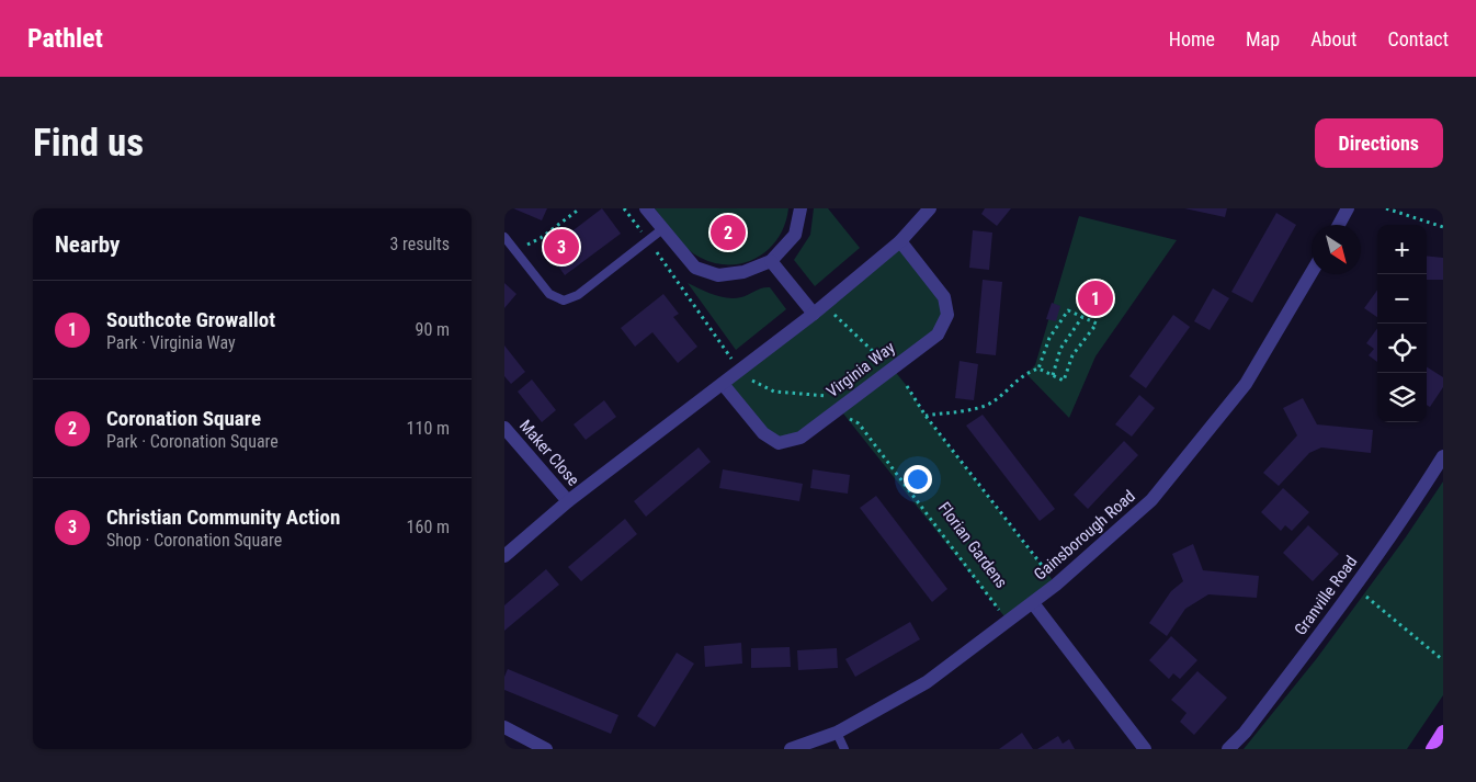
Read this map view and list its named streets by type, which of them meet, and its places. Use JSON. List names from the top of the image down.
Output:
{
  "streets": {
    "street": [
      "Virginia Way",
      "Maker Close",
      "Gainsborough Road",
      "Granville Road"
    ],
    "path": ["Florian Gardens"]
  },
  "crossings": [
    ["Gainsborough Road", "Florian Gardens"]
  ],
  "north": "bottom right",
  "page": {
    "header": "Pathlet",
    "nav": [
      "Home",
      "Map",
      "About",
      "Contact"
    ],
    "buttons": "Directions",
    "title": "Find us",
    "heading": ["Nearby", "3 results"],
    "pins": ["2", "3", "1"],
    "map_buttons": ["+", "−"],
    "list": [
      {
        "mark": "1",
        "name": "Southcote Growallot",
        "note": "Park · Virginia Way",
        "value": "90 m"
      },
      {
        "mark": "2",
        "name": "Coronation Square",
        "note": "Park · Coronation Square",
        "value": "110 m"
      },
      {
        "mark": "3",
        "name": "Christian Community Action",
        "note": "Shop · Coronation Square",
        "value": "160 m"
      }
    ]
  }
}
